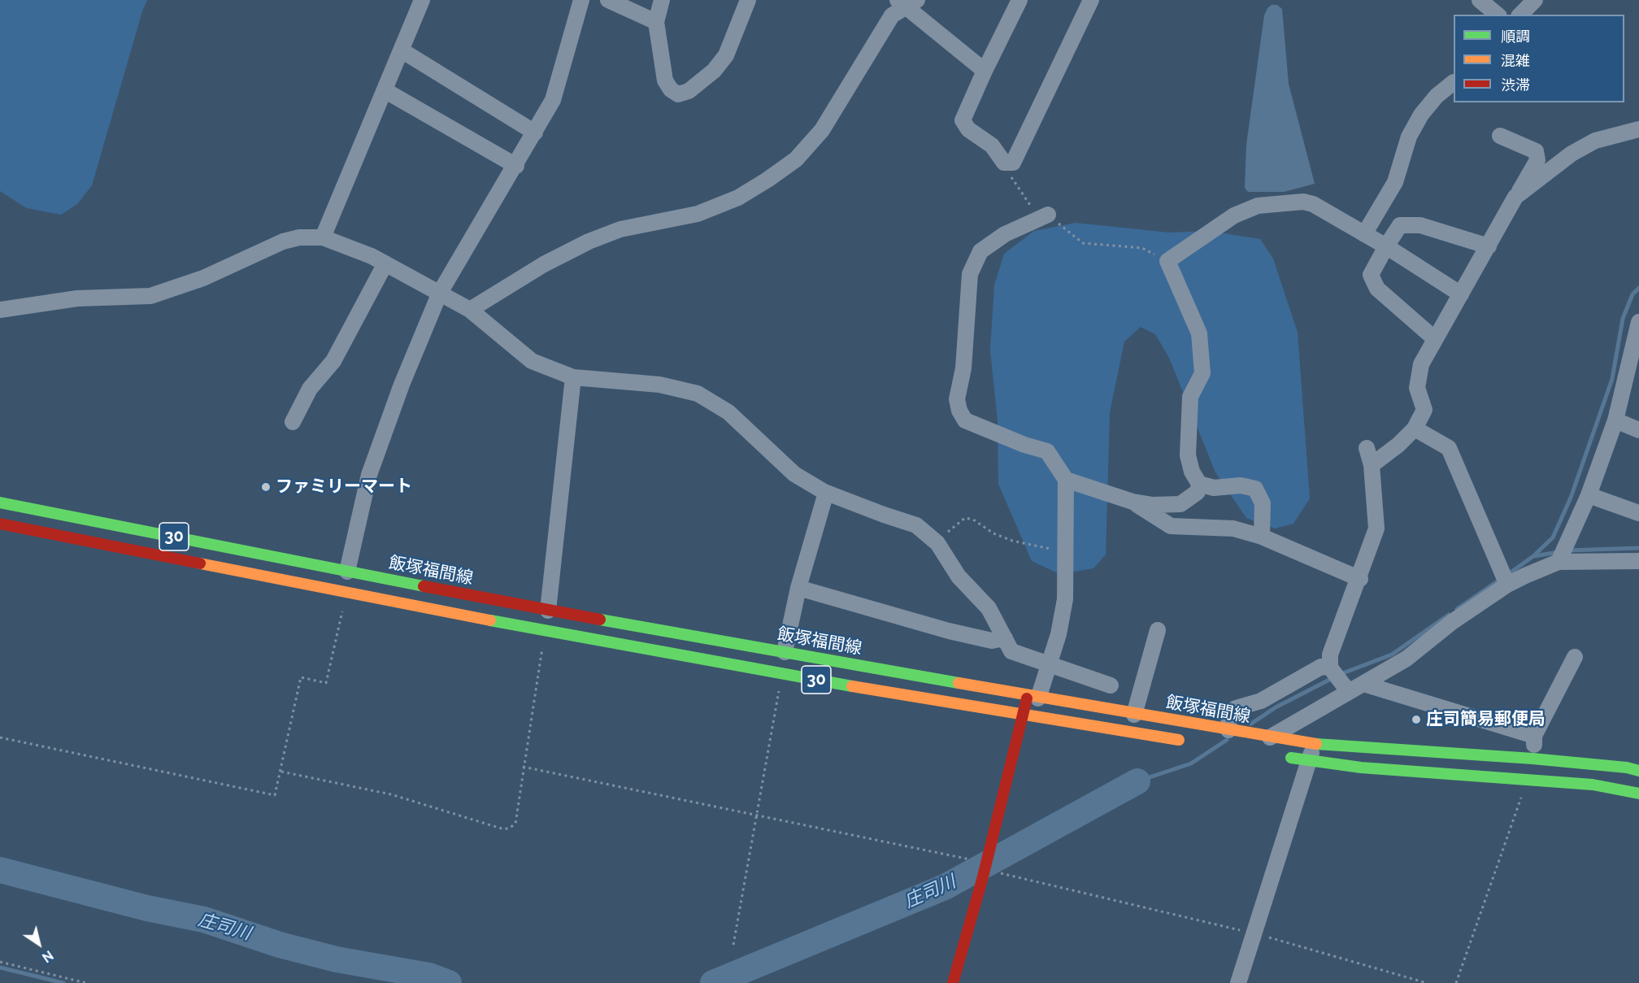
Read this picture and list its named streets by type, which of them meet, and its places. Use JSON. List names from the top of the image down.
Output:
{
  "streets": {
    "main road": ["30", "飯塚福間線"]
  },
  "water": ["庄司川"],
  "places": ["ファミリーマート", "庄司簡易郵便局"],
  "legend": ["順調", "混雑", "渋滞"],
  "north": "bottom right"
}
